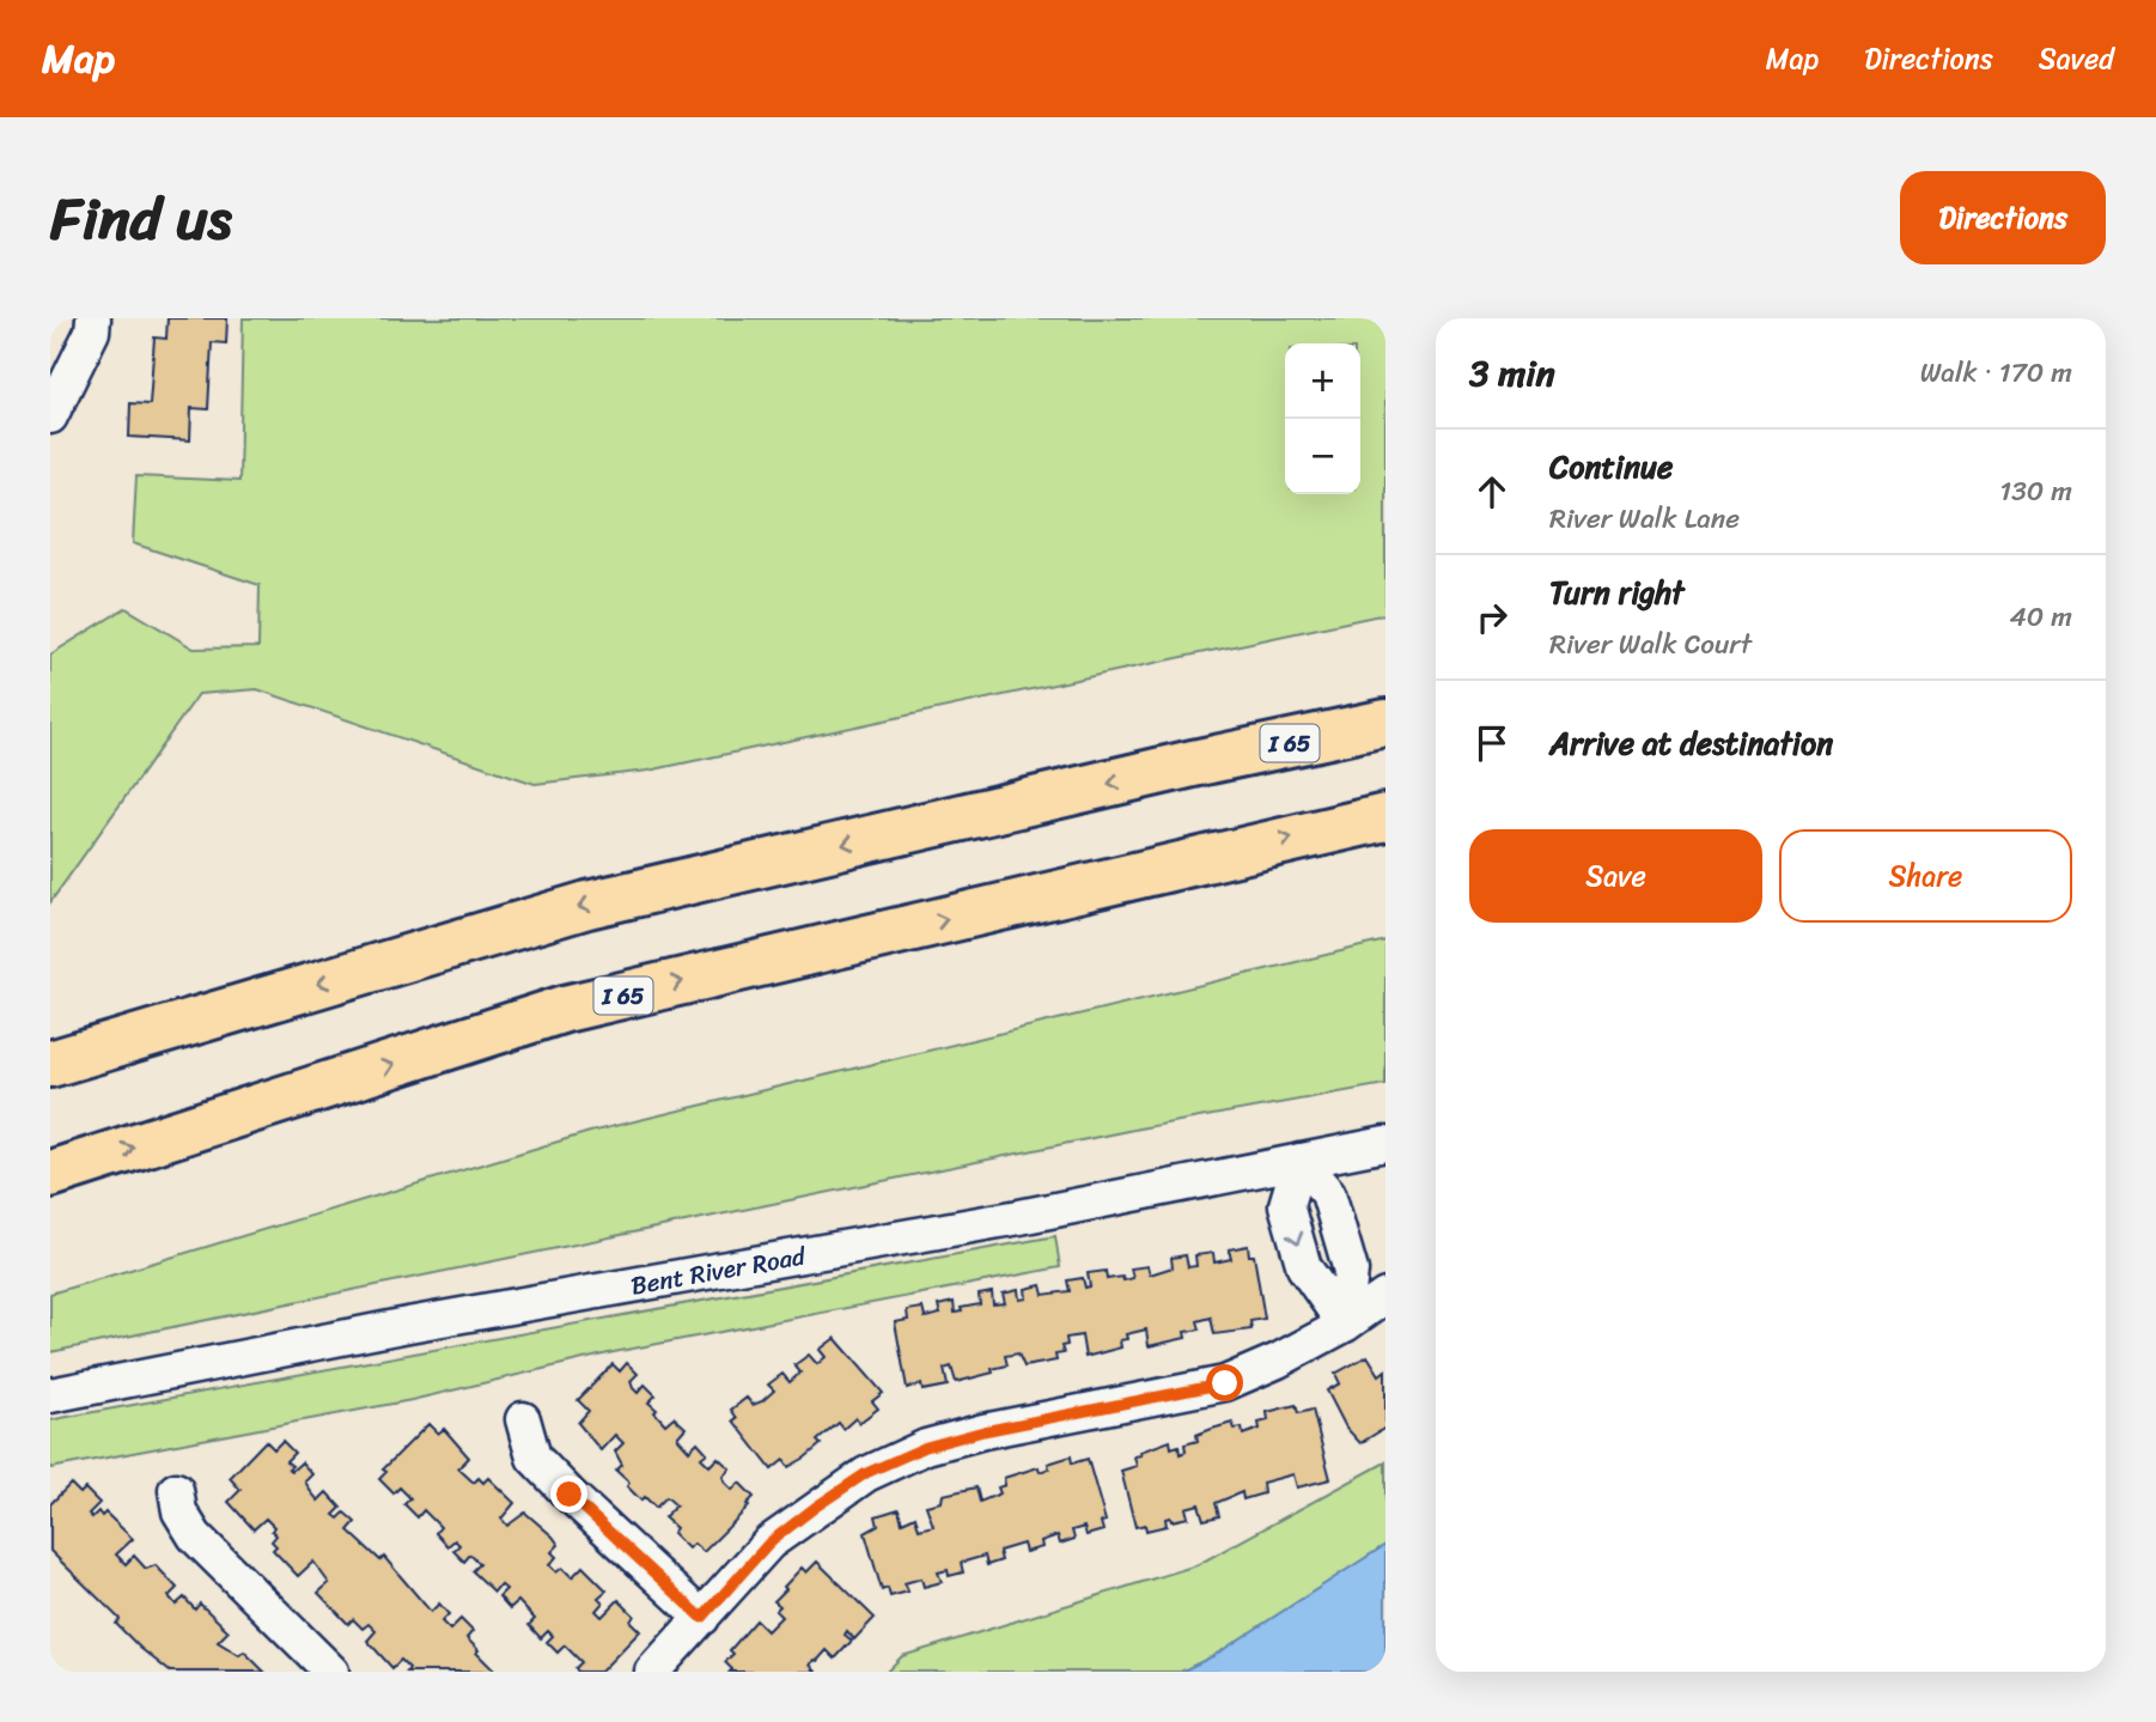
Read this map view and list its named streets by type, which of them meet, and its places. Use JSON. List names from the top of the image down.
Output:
{
  "streets": {
    "highway": ["I 65"],
    "street": ["Bent River Road"]
  },
  "page": {
    "header": "Map",
    "nav": ["Map", "Directions", "Saved"],
    "title": "Find us",
    "buttons": [
      "Directions",
      ["Save", "Share"]
    ],
    "heading": ["3 min", "Walk · 170 m"],
    "map_buttons": ["+", "−"],
    "list": [
      ["Continue", "River Walk Lane", "130 m"],
      ["Turn right", "River Walk Court", "40 m"],
      "Arrive at destination"
    ]
  }
}
